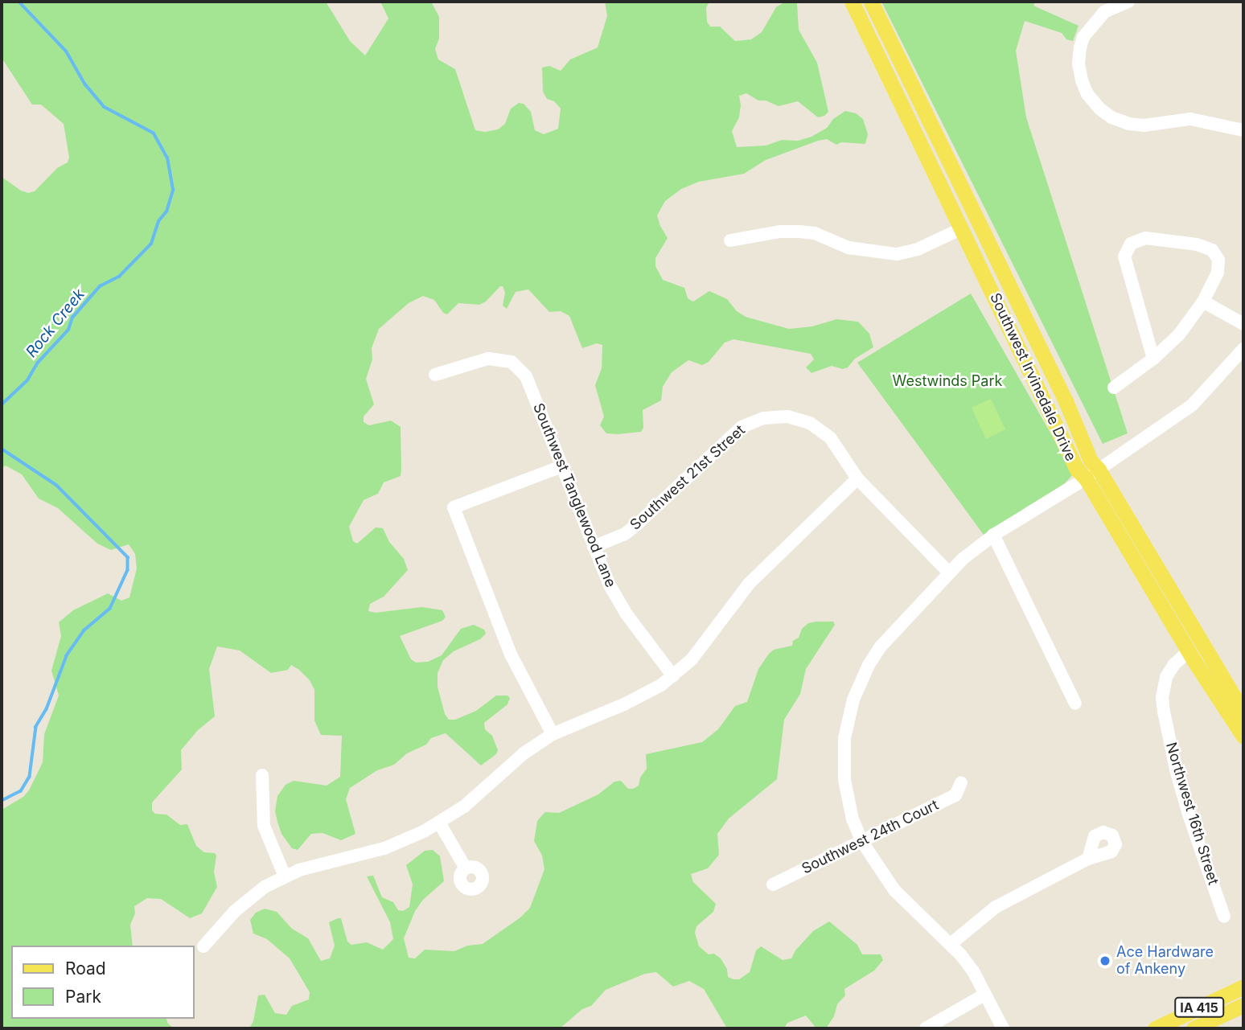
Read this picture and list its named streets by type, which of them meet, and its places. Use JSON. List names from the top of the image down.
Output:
{
  "streets": {
    "main road": ["Southwest Irvinedale Drive", "IA 415"],
    "street": [
      "Southwest 21st Street",
      "Southwest Tanglewood Lane",
      "Northwest 16th Street",
      "Southwest 24th Court"
    ]
  },
  "crossings": [
    ["Southwest Irvinedale Drive", "Northwest 16th Street"],
    ["Southwest 21st Street", "Southwest Tanglewood Lane"]
  ],
  "water": ["Rock Creek"],
  "parks": ["Westwinds Park"],
  "places": ["Ace Hardware of Ankeny"],
  "legend": ["Road", "Park"]
}
